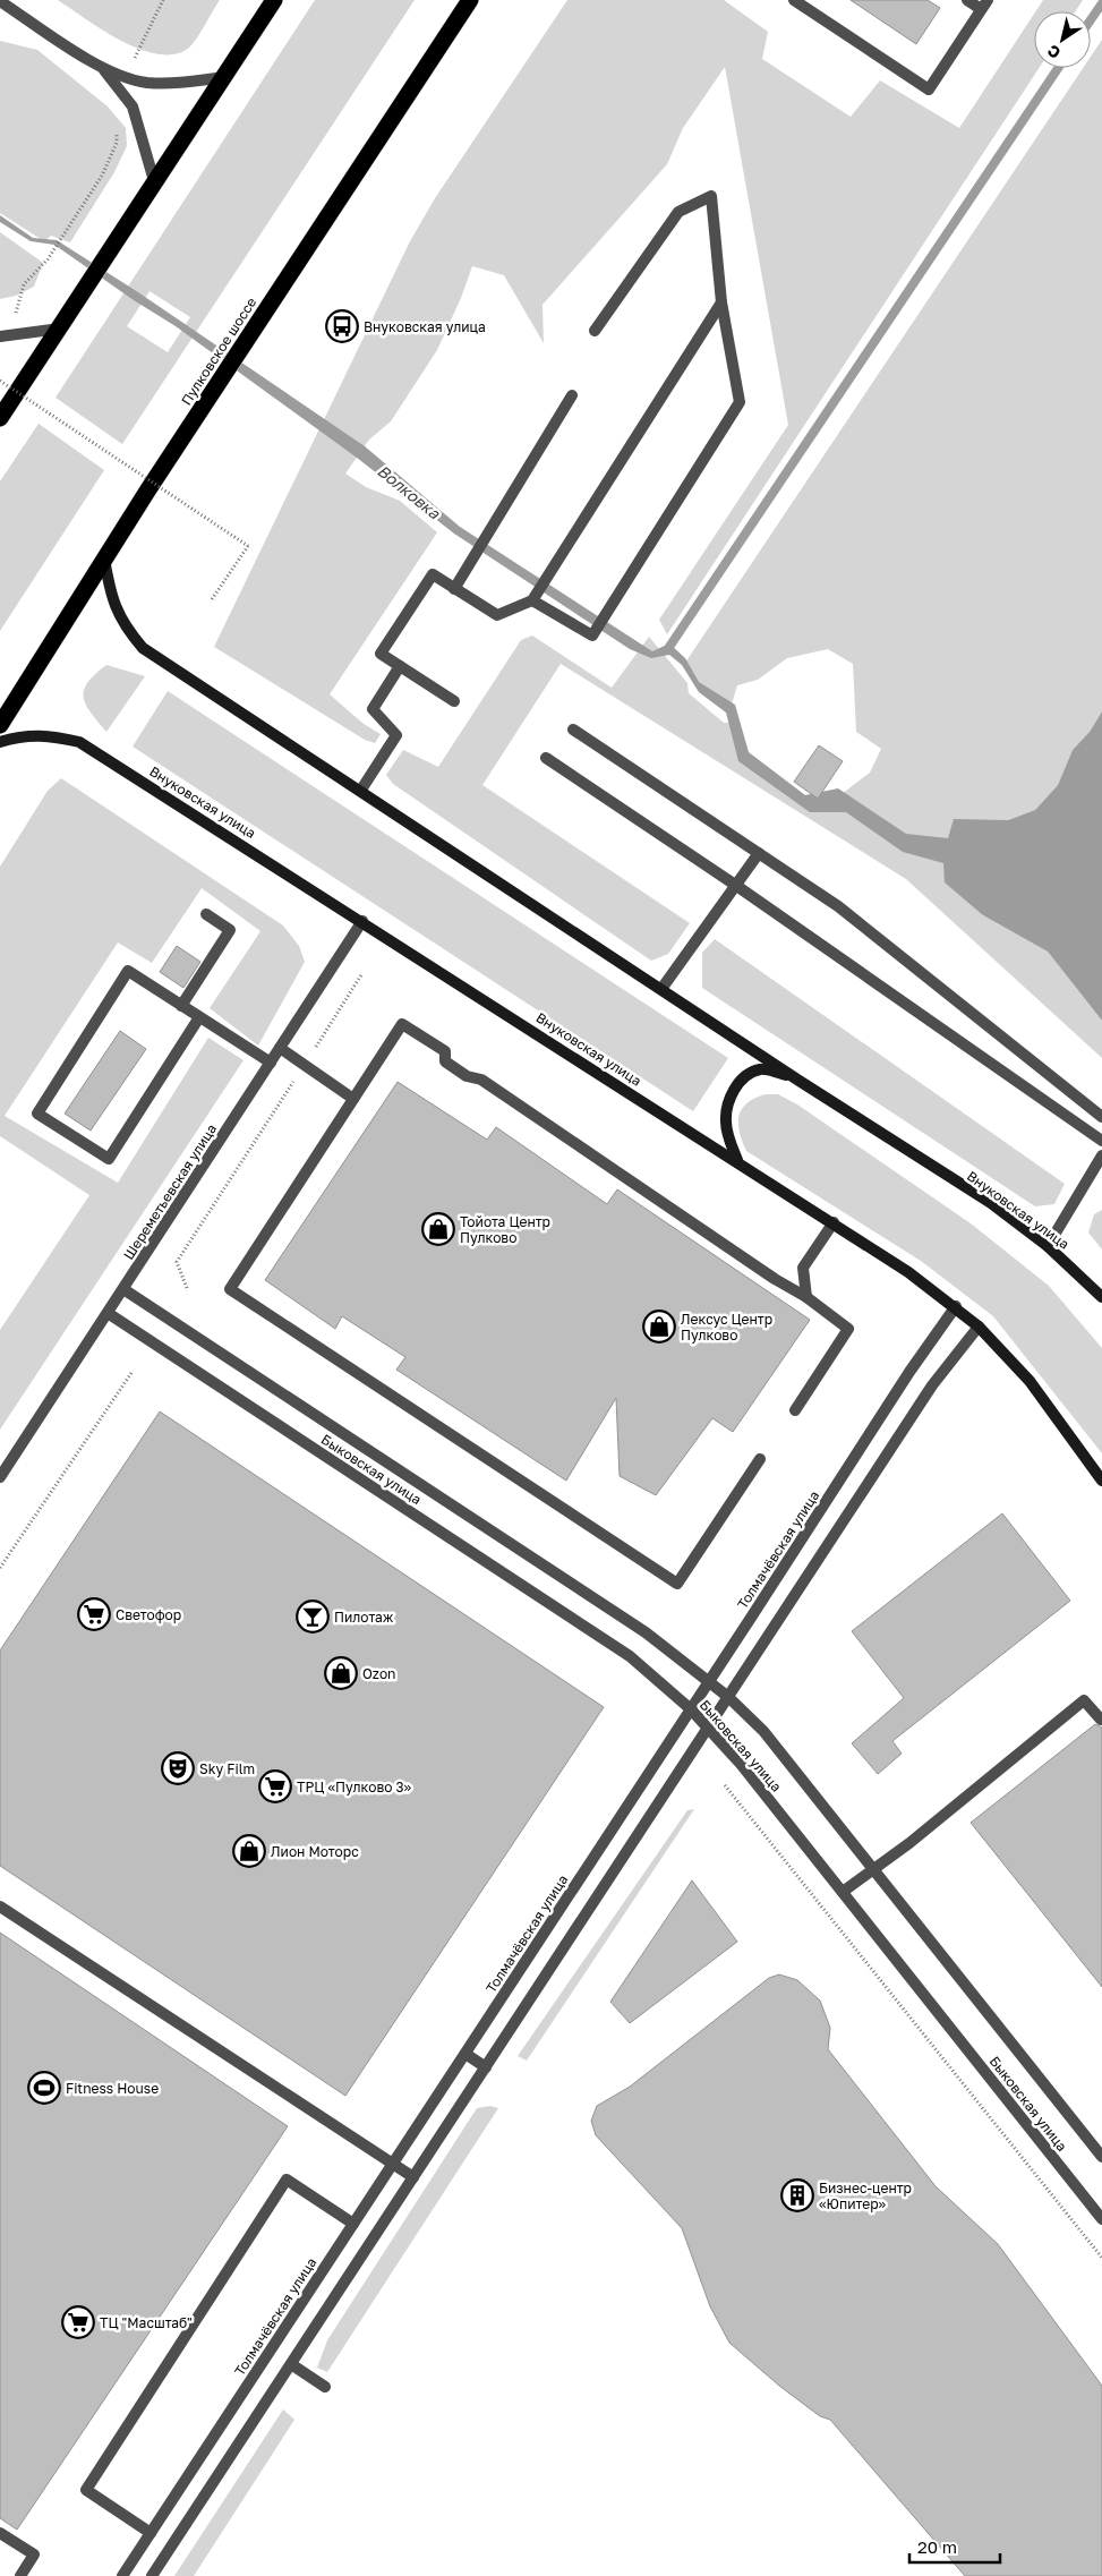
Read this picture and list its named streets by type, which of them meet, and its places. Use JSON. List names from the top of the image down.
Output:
{
  "streets": {
    "highway": ["Пулковское шоссе"],
    "street": [
      "Внуковская улица",
      "Шереметьевская улица",
      "Быковская улица",
      "Толмачёвская улица"
    ]
  },
  "crossings": [
    ["Пулковское шоссе", "Внуковская улица"],
    ["Внуковская улица", "Шереметьевская улица"],
    ["Внуковская улица", "Толмачёвская улица"],
    ["Шереметьевская улица", "Быковская улица"],
    ["Быковская улица", "Толмачёвская улица"]
  ],
  "water": ["Волковка"],
  "places": {
    "bus stop": ["Внуковская улица"],
    "shop": [
      "Тойота Центр Пулково",
      "Лексус Центр Пулково",
      "Ozon",
      "Лион Моторс"
    ],
    "supermarket": ["Светофор", "ТРЦ «Пулково 3»", "ТЦ \"Масштаб\""],
    "bar": ["Пилотаж"],
    "theatre": ["Sky Film"],
    "sports": ["Fitness House"],
    "building": ["Бизнес-центр «Юпитер»"]
  },
  "scale_bar": "20 m",
  "north": "bottom left"
}
